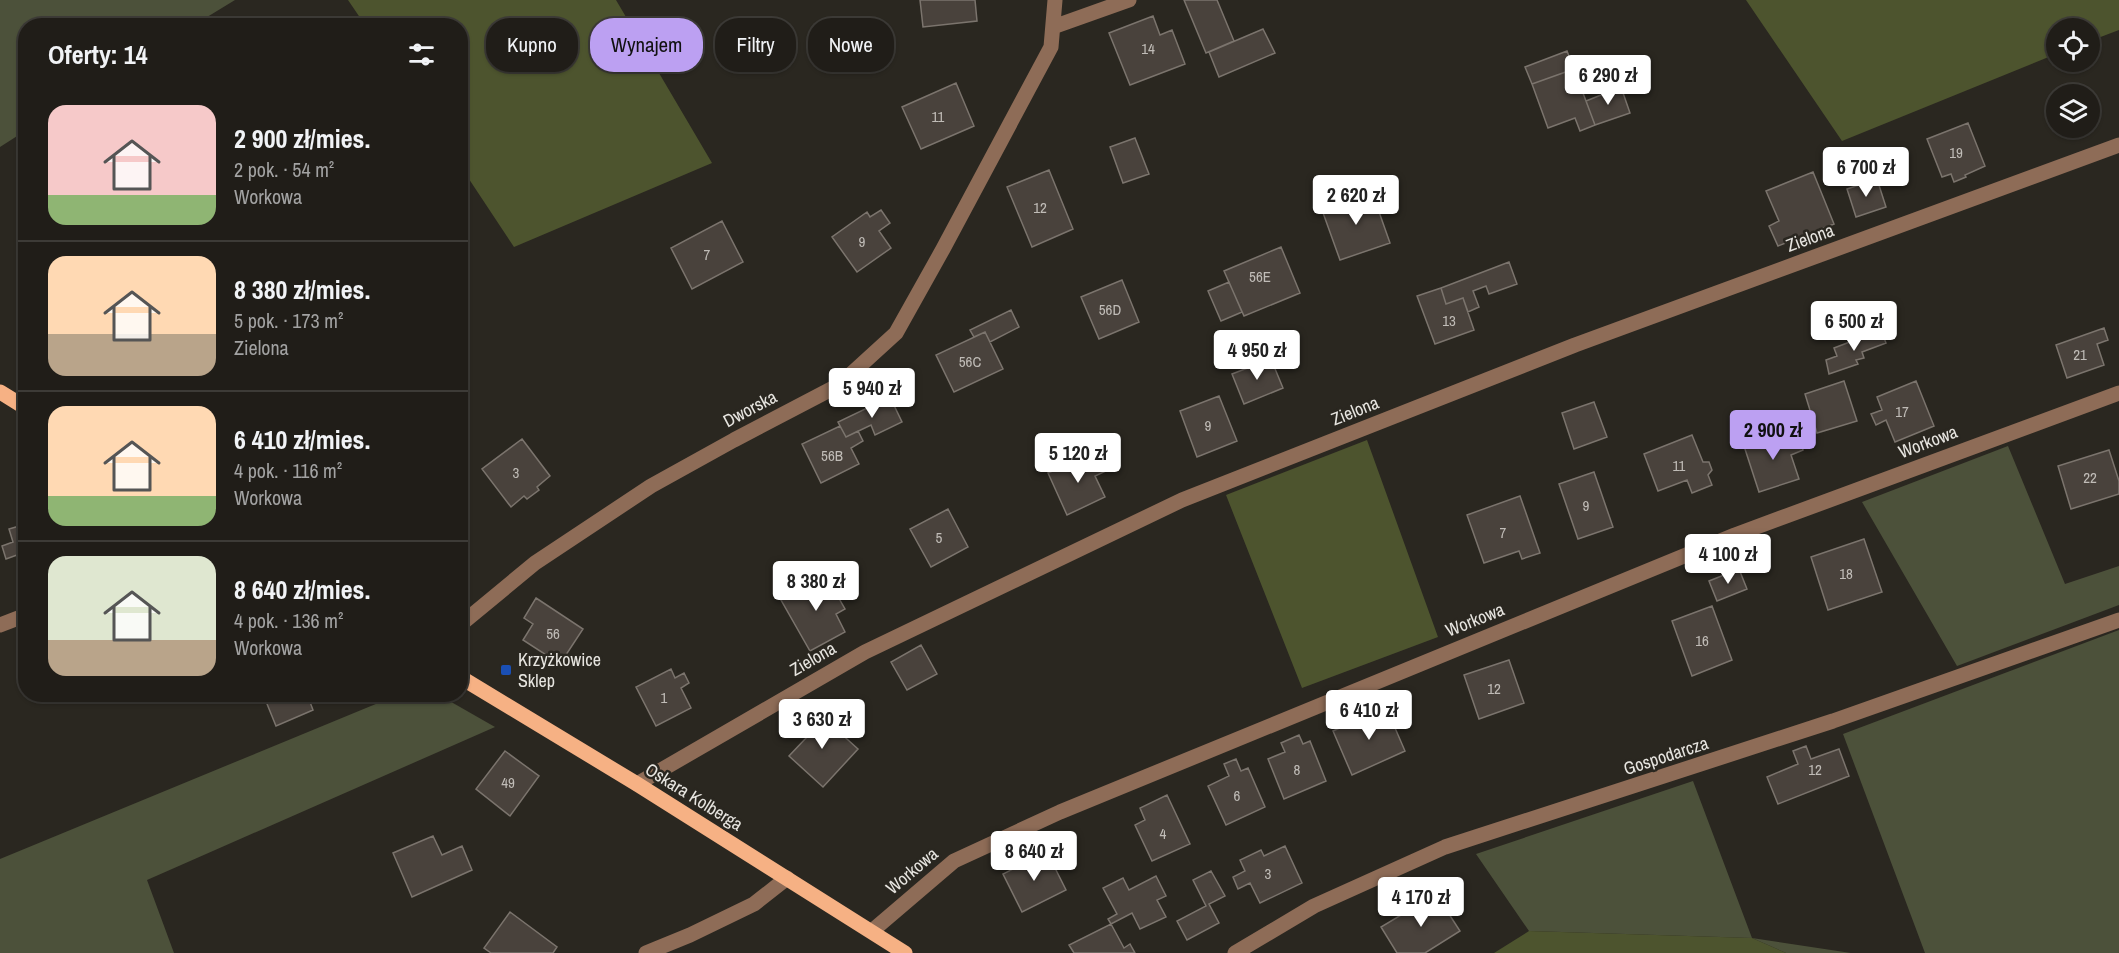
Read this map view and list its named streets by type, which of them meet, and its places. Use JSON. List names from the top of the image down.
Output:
{
  "streets": {
    "main road": ["Oskara Kolberga"],
    "street": [
      "Zielona",
      "Dworska",
      "Workowa",
      "Gospodarcza"
    ]
  },
  "crossings": [
    ["Zielona", "Oskara Kolberga"],
    ["Workowa", "Oskara Kolberga"]
  ],
  "places": {
    "transit": ["Krzyżkowice Sklep"]
  },
  "house_numbers": [
    "14",
    "11",
    "19",
    "12",
    "9",
    "7",
    "56E",
    "56D",
    "13",
    "21",
    "56C",
    "17",
    "9",
    "56B",
    "11",
    "3",
    "22",
    "9",
    "7",
    "5",
    "18",
    "56",
    "16",
    "12",
    "1",
    "8",
    "12",
    "49",
    "6",
    "4",
    "3"
  ],
  "page": {
    "chip": [
      "Kupno",
      "Wynajem",
      "Filtry",
      "Nowe"
    ],
    "heading": "Oferty: 14",
    "price": [
      "6 290 zł",
      "6 700 zł",
      "2 620 zł",
      "6 500 zł",
      "4 950 zł",
      "5 940 zł",
      "2 900 zł",
      "5 120 zł",
      "4 100 zł",
      "8 380 zł",
      "6 410 zł",
      "3 630 zł",
      "8 640 zł",
      "4 170 zł"
    ],
    "list": [
      {
        "name": "2 900 zł/mies.",
        "note": "2 pok. · 54 m² · Workowa"
      },
      {
        "name": "8 380 zł/mies.",
        "note": "5 pok. · 173 m² · Zielona"
      },
      {
        "name": "6 410 zł/mies.",
        "note": "4 pok. · 116 m² · Workowa"
      },
      {
        "name": "8 640 zł/mies.",
        "note": "4 pok. · 136 m² · Workowa"
      }
    ]
  }
}
